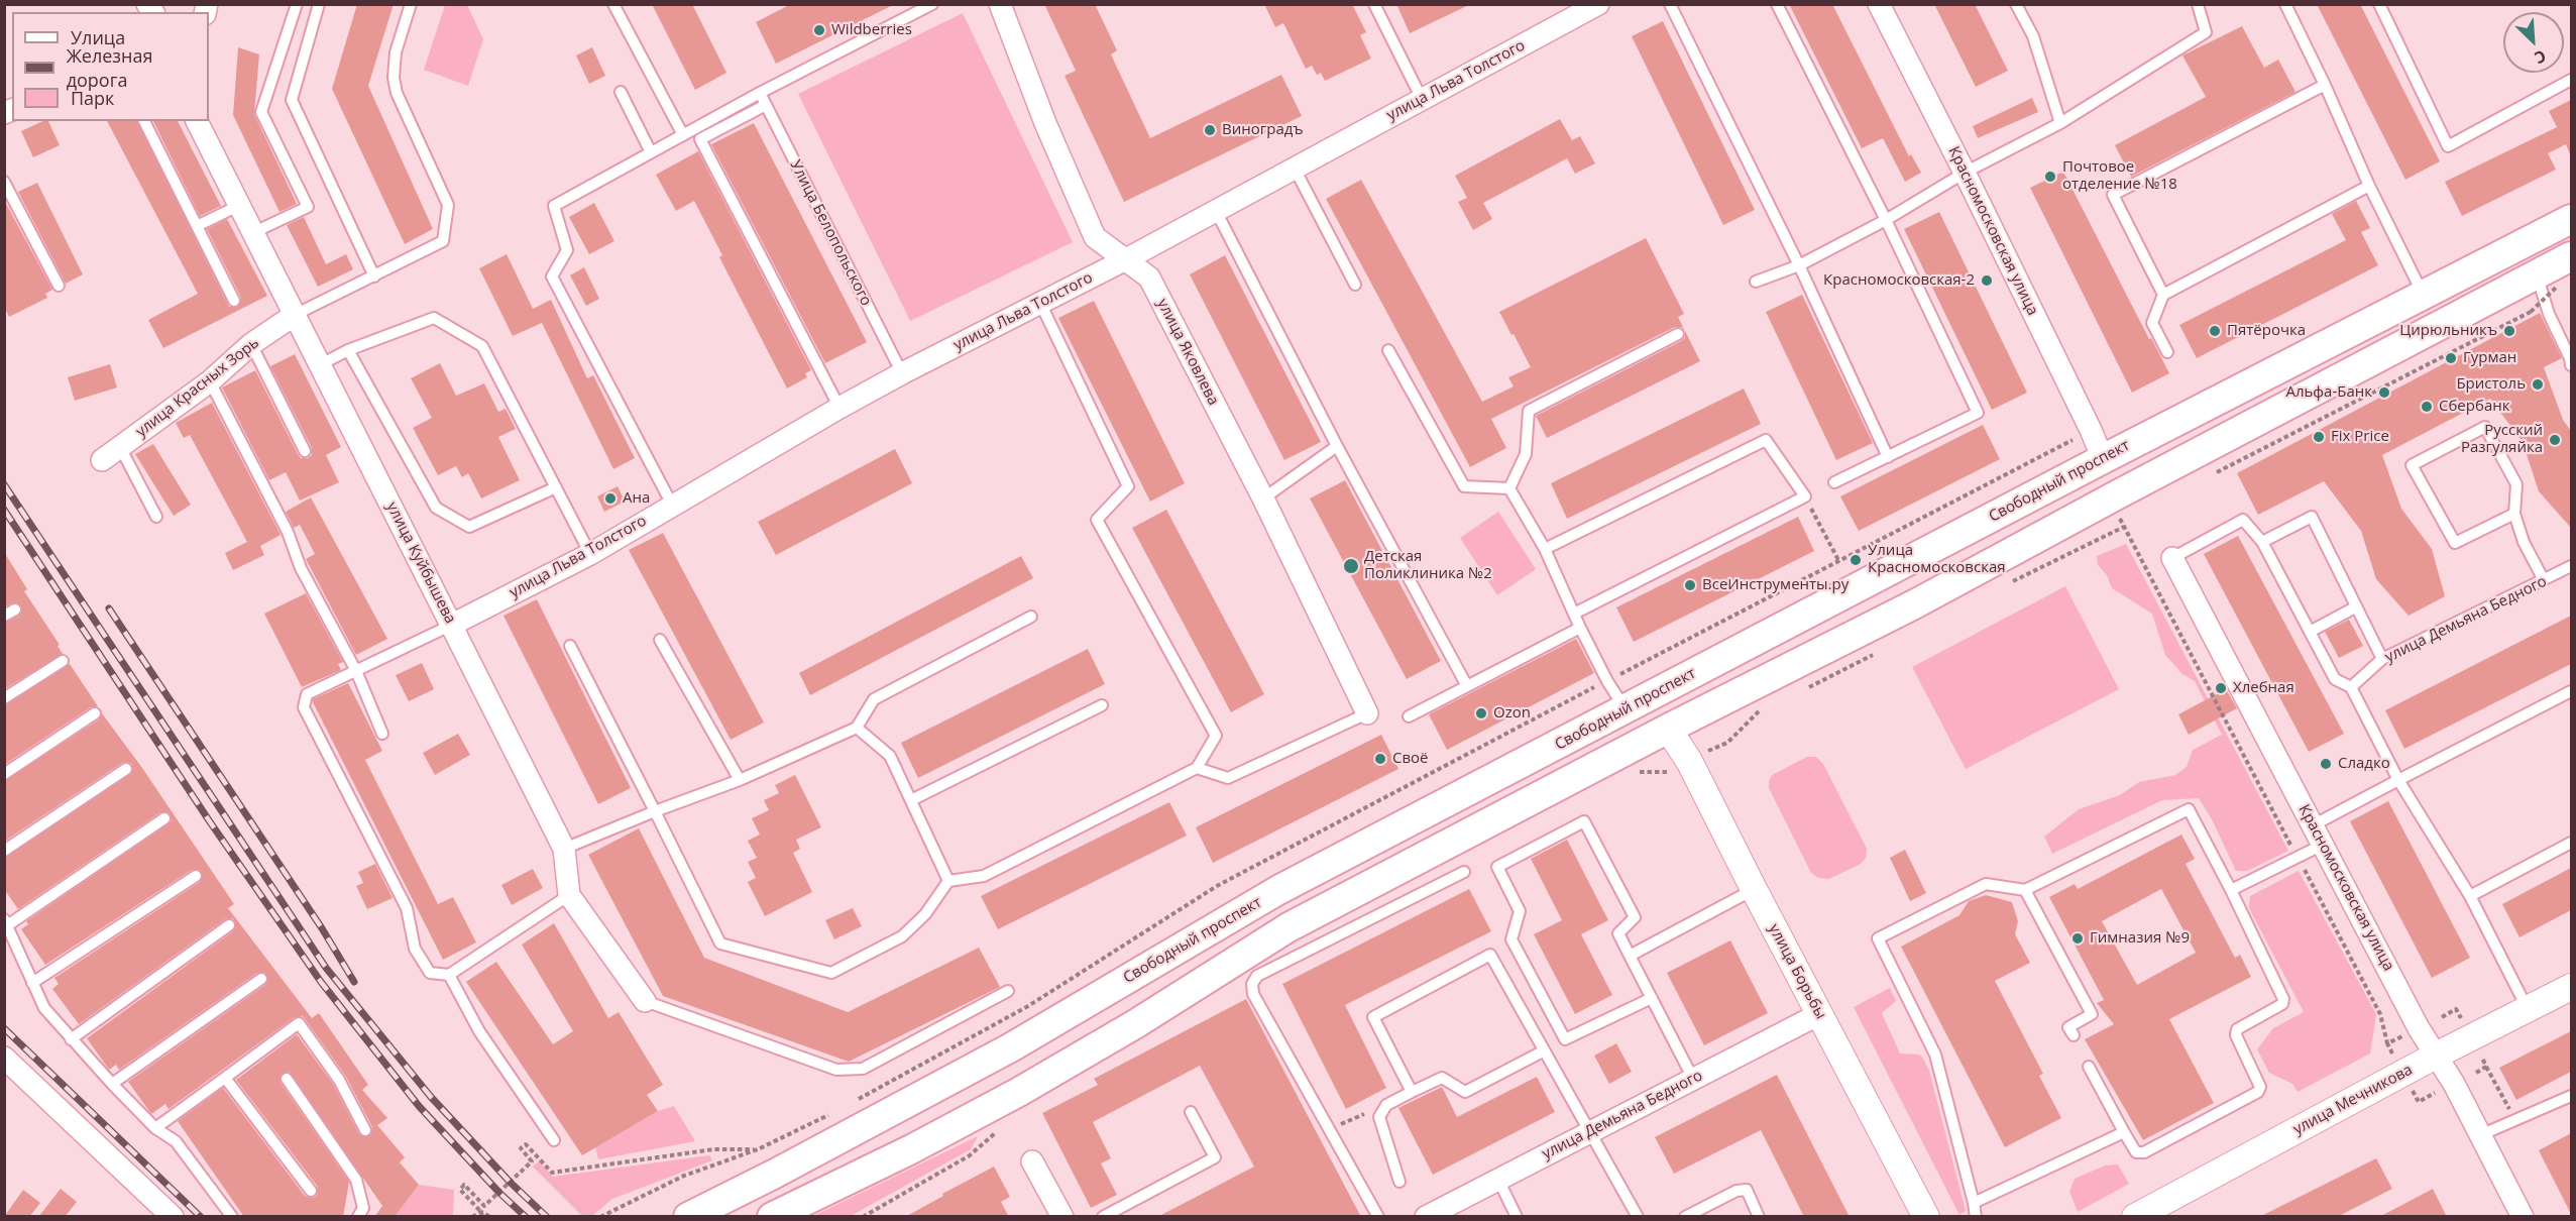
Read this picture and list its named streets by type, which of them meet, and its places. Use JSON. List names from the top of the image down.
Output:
{
  "streets": {
    "main road": ["Свободный проспект"],
    "street": [
      "улица Льва Толстого",
      "Красномосковская улица",
      "улица Яковлева",
      "улица Красных Зорь",
      "улица Куйбышева",
      "улица Демьяна Бедного",
      "улица Борьбы",
      "улица Мечникова"
    ],
    "lane": ["Улица Белопольского"]
  },
  "crossings": [
    ["улица Льва Толстого", "Улица Белопольского"],
    ["улица Льва Толстого", "улица Яковлева"],
    ["улица Льва Толстого", "улица Куйбышева"],
    ["Красномосковская улица", "Свободный проспект"],
    ["Красномосковская улица", "улица Мечникова"],
    ["улица Красных Зорь", "улица Куйбышева"],
    ["улица Демьяна Бедного", "улица Борьбы"]
  ],
  "places": [
    "Wildberries",
    "Виноградъ",
    "Почтовое отделение №18",
    "Красномосковская-2",
    "Пятёрочка",
    "Цирюльникъ",
    "Гурман",
    "Бристоль",
    "Альфа-Банк",
    "Сбербанк",
    "Fix Price",
    "Русский Разгуляйка",
    "Ана",
    "Улица Красномосковская",
    "Детская Поликлиника №2",
    "ВсеИнструменты.ру",
    "Хлебная",
    "Ozon",
    "Своё",
    "Сладко",
    "Гимназия №9"
  ],
  "legend": ["Улица", "Железная дорога", "Парк"],
  "north": "bottom right"
}
